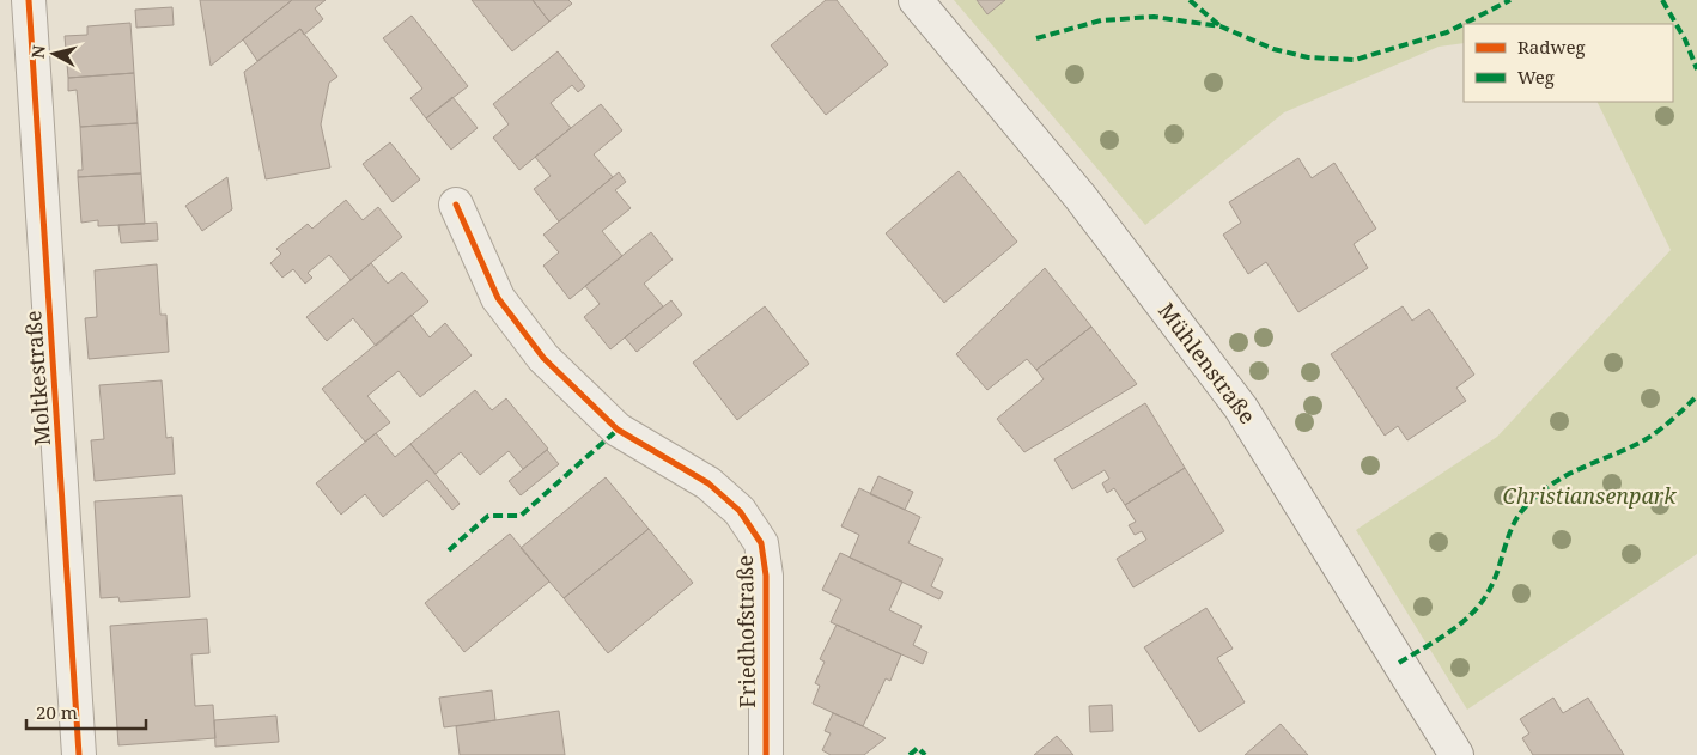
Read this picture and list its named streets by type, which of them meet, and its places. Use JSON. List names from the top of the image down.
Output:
{
  "streets": {
    "street": ["Mühlenstraße", "Moltkestraße", "Friedhofstraße"]
  },
  "parks": ["Christiansenpark"],
  "legend": ["Radweg", "Weg"],
  "scale_bar": "20 m",
  "north": "left"
}
